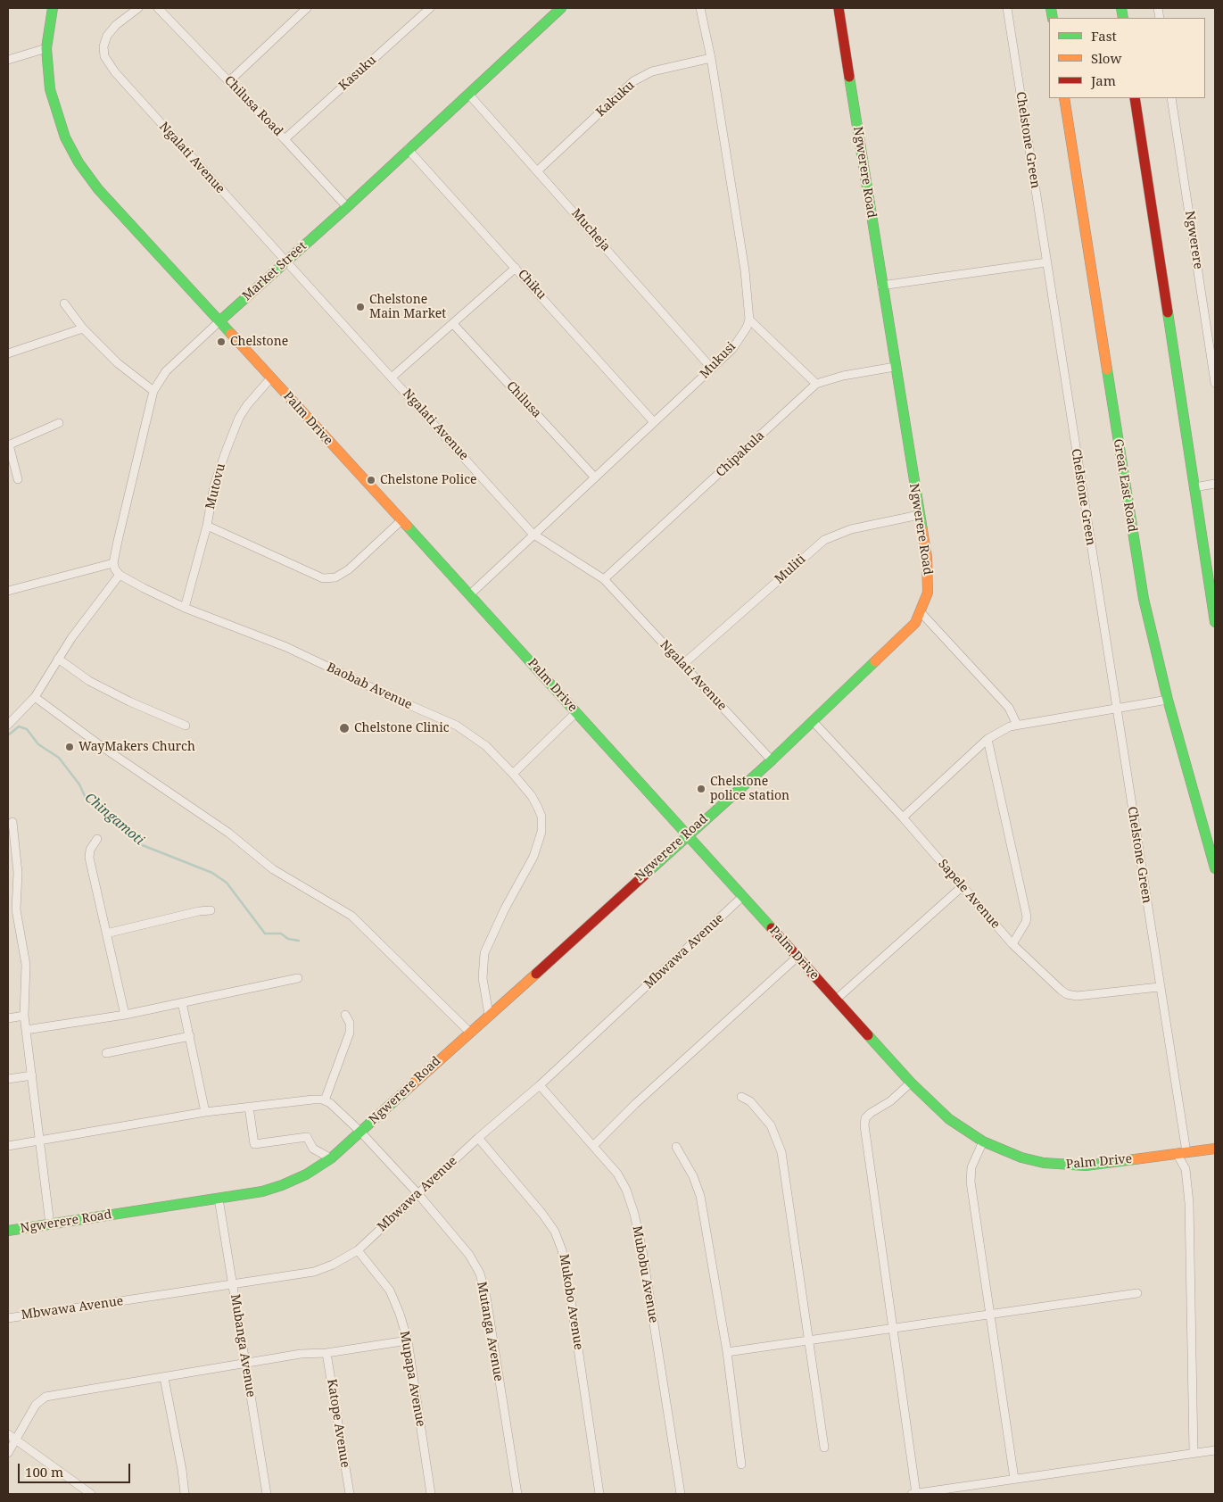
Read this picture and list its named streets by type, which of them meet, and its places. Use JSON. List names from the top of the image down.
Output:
{
  "streets": {
    "street": [
      "Kasuku",
      "Kakuku",
      "Chilusa Road",
      "Chelstone Green",
      "Ngalati Avenue",
      "Ngwerere Road",
      "Mucheja",
      "Ngwerere",
      "Market Street",
      "Chiku",
      "Mukusi",
      "Chilusa",
      "Palm Drive",
      "Chipakula",
      "Great East Road",
      "Mutovu",
      "Muliti",
      "Baobab Avenue",
      "Sapele Avenue",
      "Mbwawa Avenue",
      "Mubobu Avenue",
      "Mukobo Avenue",
      "Mutanga Avenue",
      "Mubanga Avenue",
      "Mupapa Avenue",
      "Katope Avenue"
    ]
  },
  "crossings": [
    ["Kasuku", "Chilusa Road"],
    ["Kakuku", "Mucheja"],
    ["Chilusa Road", "Market Street"],
    ["Chelstone Green", "Palm Drive"],
    ["Chelstone Green", "Sapele Avenue"],
    ["Ngalati Avenue", "Ngwerere Road"],
    ["Ngalati Avenue", "Market Street"],
    ["Ngalati Avenue", "Mukusi"],
    ["Ngalati Avenue", "Chipakula"],
    ["Ngalati Avenue", "Muliti"],
    ["Ngwerere Road", "Palm Drive"],
    ["Ngwerere Road", "Chipakula"],
    ["Ngwerere Road", "Muliti"],
    ["Ngwerere Road", "Baobab Avenue"],
    ["Ngwerere Road", "Sapele Avenue"],
    ["Ngwerere Road", "Mutanga Avenue"],
    ["Ngwerere Road", "Mubanga Avenue"],
    ["Mucheja", "Market Street"],
    ["Mucheja", "Mukusi"],
    ["Market Street", "Chiku"],
    ["Market Street", "Palm Drive"],
    ["Chiku", "Mukusi"],
    ["Mukusi", "Chilusa"],
    ["Mukusi", "Palm Drive"],
    ["Palm Drive", "Mutovu"],
    ["Palm Drive", "Mbwawa Avenue"],
    ["Mutovu", "Baobab Avenue"],
    ["Mbwawa Avenue", "Mubobu Avenue"],
    ["Mbwawa Avenue", "Mukobo Avenue"],
    ["Mbwawa Avenue", "Mutanga Avenue"],
    ["Mbwawa Avenue", "Mubanga Avenue"],
    ["Mbwawa Avenue", "Mupapa Avenue"]
  ],
  "water": ["Chingamoti"],
  "places": [
    "Chelstone Main Market",
    "Chelstone",
    "Chelstone Police",
    "Chelstone Clinic",
    "WayMakers Church",
    "Chelstone police station"
  ],
  "legend": ["Fast", "Slow", "Jam"],
  "scale_bar": "100 m"
}
